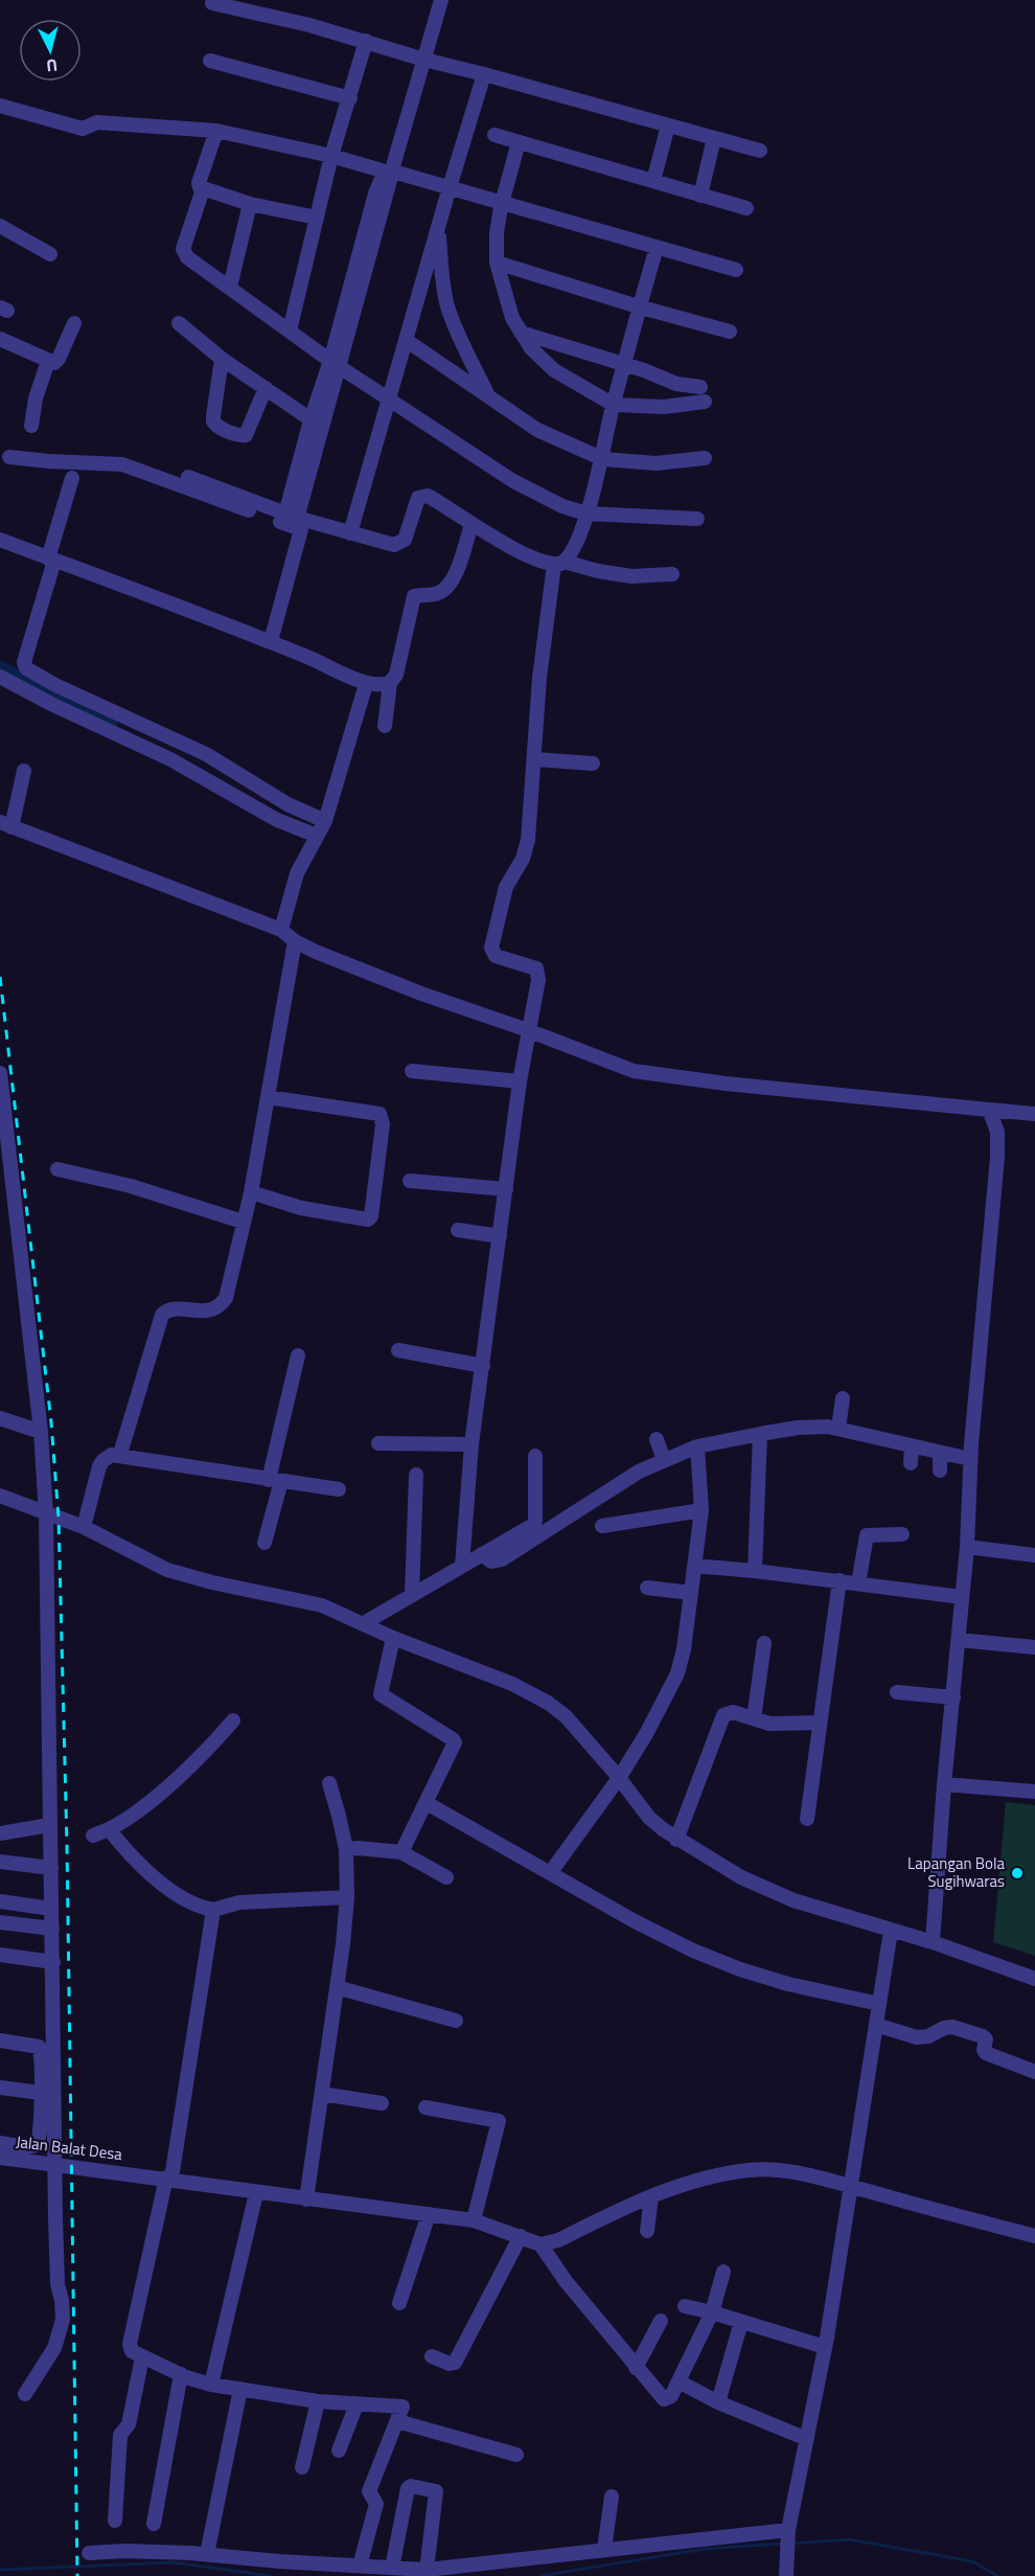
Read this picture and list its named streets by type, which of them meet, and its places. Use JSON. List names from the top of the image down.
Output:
{
  "streets": {
    "street": ["Jalan Balat Desa"]
  },
  "places": ["Lapangan Bola Sugihwaras"],
  "north": "bottom"
}
